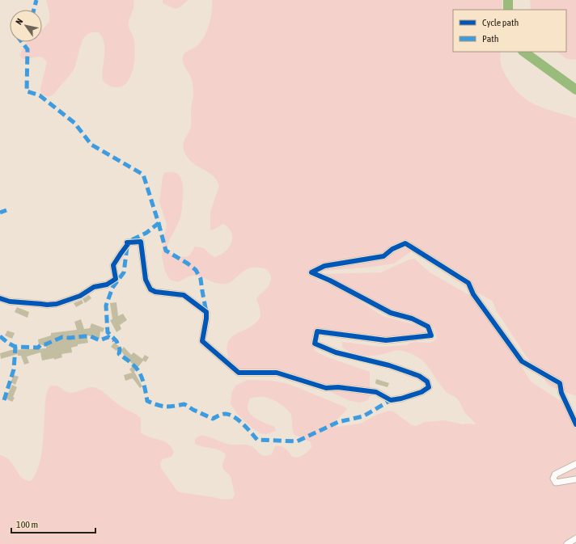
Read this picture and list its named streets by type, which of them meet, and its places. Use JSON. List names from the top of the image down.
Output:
{
  "legend": ["Cycle path", "Path"],
  "scale_bar": "100 m",
  "north": "top left"
}
